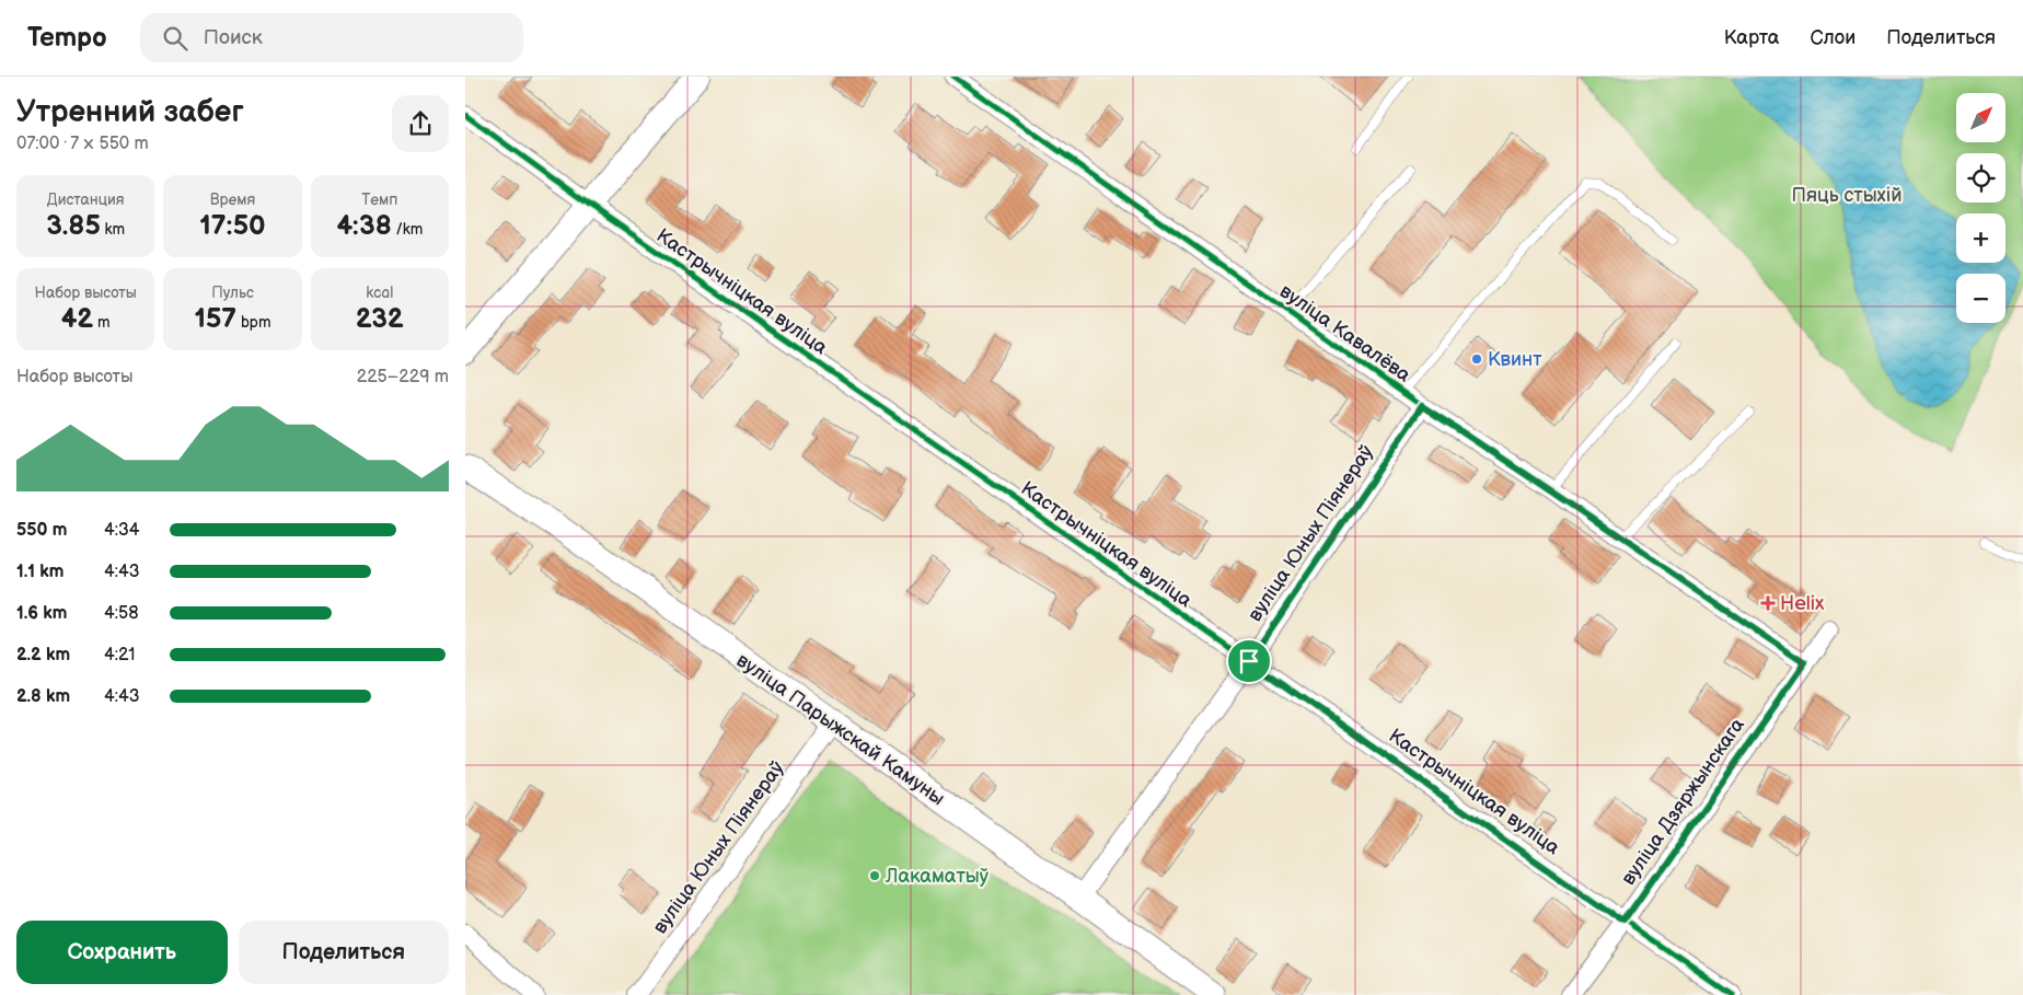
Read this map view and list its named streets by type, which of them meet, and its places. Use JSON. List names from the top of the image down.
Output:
{
  "streets": {
    "street": [
      "Кастрычніцкая вуліца",
      "вуліца Кавалёва",
      "вуліца Юных Піянераў",
      "вуліца Парыжскай Камуны",
      "вуліца Дзяржынскага"
    ]
  },
  "crossings": [
    ["Кастрычніцкая вуліца", "вуліца Юных Піянераў"],
    ["Кастрычніцкая вуліца", "вуліца Дзяржынскага"],
    ["вуліца Кавалёва", "вуліца Юных Піянераў"],
    ["вуліца Кавалёва", "вуліца Дзяржынскага"],
    ["вуліца Юных Піянераў", "вуліца Парыжскай Камуны"]
  ],
  "parks": ["Пяць стыхій"],
  "places": {
    "other": ["Квинт", "Лакаматыў"],
    "health": ["Helix"]
  },
  "north": "top right",
  "page": {
    "header": "Tempo",
    "search": "Поиск",
    "nav": ["Карта", "Слои", "Поделиться"],
    "heading": ["Утренний забег", "07:00 · 7 × 550 m"],
    "map_buttons": ["+", "−"],
    "stats": [
      ["Дистанция", "3.85 km"],
      ["Время", "17:50"],
      ["Темп", "4:38 /km"],
      ["Набор высоты", "42 m"],
      ["Пульс", "157 bpm"],
      ["kcal", "232"]
    ],
    "chart": ["Набор высоты", "225–229 m"],
    "list": [
      {
        "name": "550 m",
        "note": "4:34"
      },
      {
        "name": "1.1 km",
        "note": "4:43"
      },
      {
        "name": "1.6 km",
        "note": "4:58"
      },
      {
        "name": "2.2 km",
        "note": "4:21"
      },
      {
        "name": "2.8 km",
        "note": "4:43"
      }
    ],
    "buttons": ["Сохранить", "Поделиться"]
  }
}
